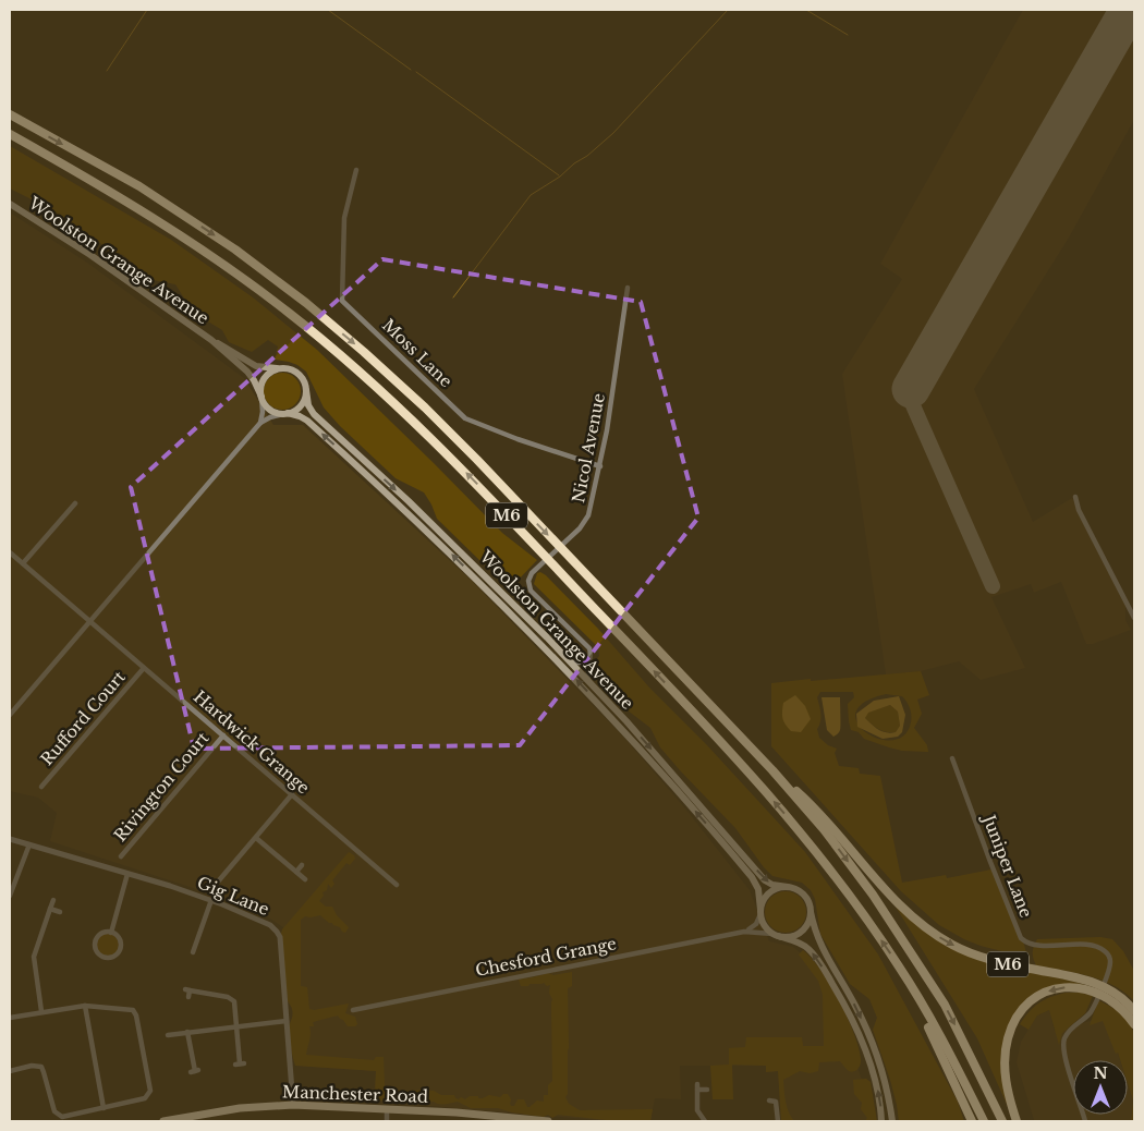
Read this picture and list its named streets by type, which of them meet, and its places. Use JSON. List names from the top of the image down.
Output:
{
  "streets": {
    "highway": ["M6"],
    "main road": ["Woolston Grange Avenue", "Manchester Road"],
    "street": [
      "Moss Lane",
      "Nicol Avenue",
      "Rufford Court",
      "Hardwick Grange",
      "Rivington Court",
      "Juniper Lane",
      "Gig Lane",
      "Chesford Grange"
    ]
  },
  "crossings": [
    ["Woolston Grange Avenue", "Nicol Avenue"],
    ["Woolston Grange Avenue", "Chesford Grange"],
    ["Moss Lane", "Nicol Avenue"],
    ["Rufford Court", "Hardwick Grange"],
    ["Hardwick Grange", "Rivington Court"],
    ["Gig Lane", "Manchester Road"]
  ],
  "north": "top"
}
